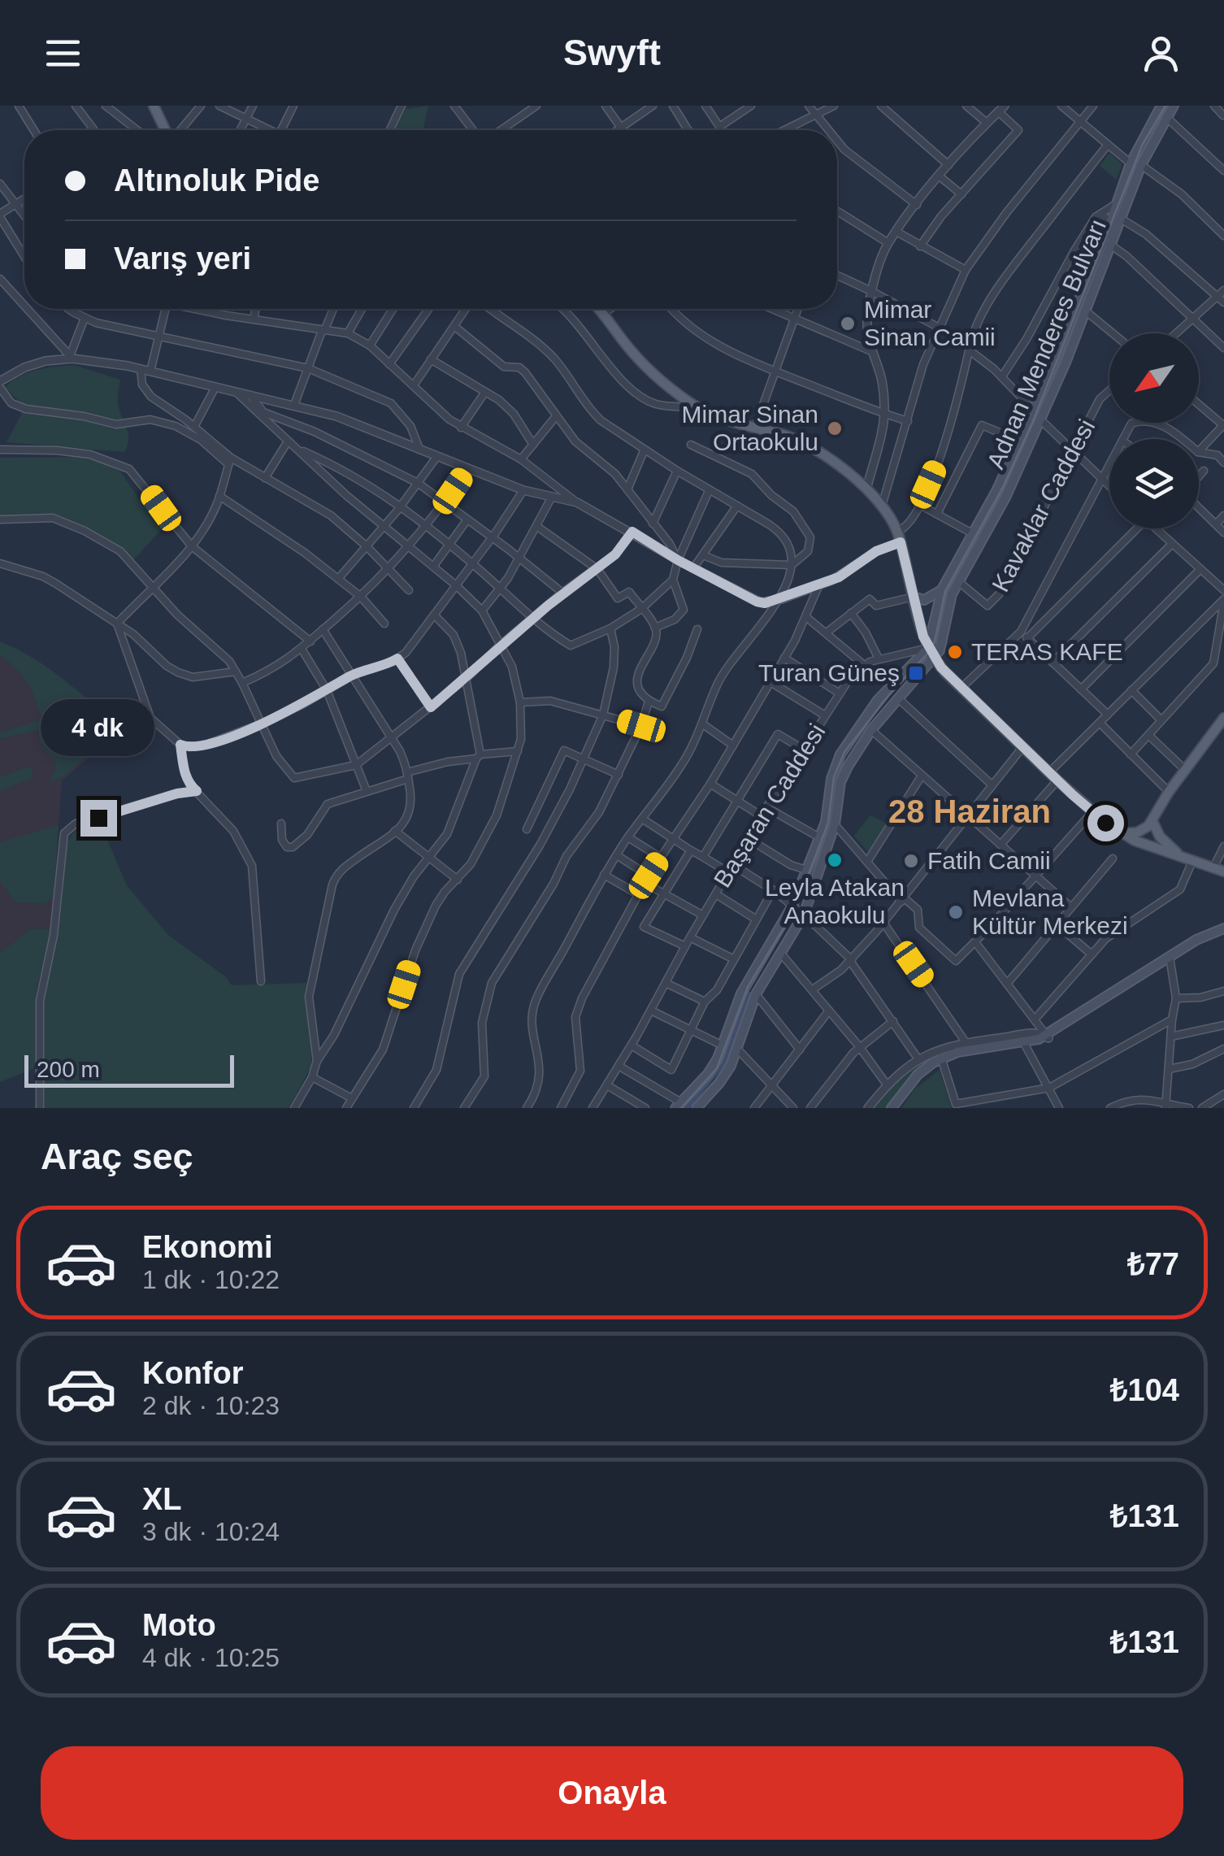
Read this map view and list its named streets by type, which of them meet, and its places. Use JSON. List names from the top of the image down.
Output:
{
  "streets": {
    "main road": ["Adnan Menderes Bulvarı"],
    "street": ["Kavaklar Caddesi", "Başaran Caddesi"]
  },
  "crossings": [
    ["Adnan Menderes Bulvarı", "Kavaklar Caddesi"],
    ["Adnan Menderes Bulvarı", "Başaran Caddesi"]
  ],
  "districts": ["28 Haziran"],
  "places": {
    "other": [
      "Mimar Sinan Camii",
      "Mimar Sinan Ortaokulu",
      "TERAS KAFE",
      "Leyla Atakan Anaokulu",
      "Fatih Camii",
      "Mevlana Kültür Merkezi"
    ],
    "transit": ["Turan Güneş"]
  },
  "scale_bar": "200 m",
  "north": "bottom left",
  "page": {
    "header": "Swyft",
    "banner": ["Altınoluk Pide", "Varış yeri"],
    "bubble": "4 dk",
    "scale": "200 m",
    "heading": "Araç seç",
    "list": [
      {
        "name": "Ekonomi",
        "note": "1 dk · 10:22",
        "value": "₺77"
      },
      {
        "name": "Konfor",
        "note": "2 dk · 10:23",
        "value": "₺104"
      },
      {
        "name": "XL",
        "note": "3 dk · 10:24",
        "value": "₺131"
      },
      {
        "name": "Moto",
        "note": "4 dk · 10:25",
        "value": "₺131"
      }
    ],
    "buttons": "Onayla"
  }
}
